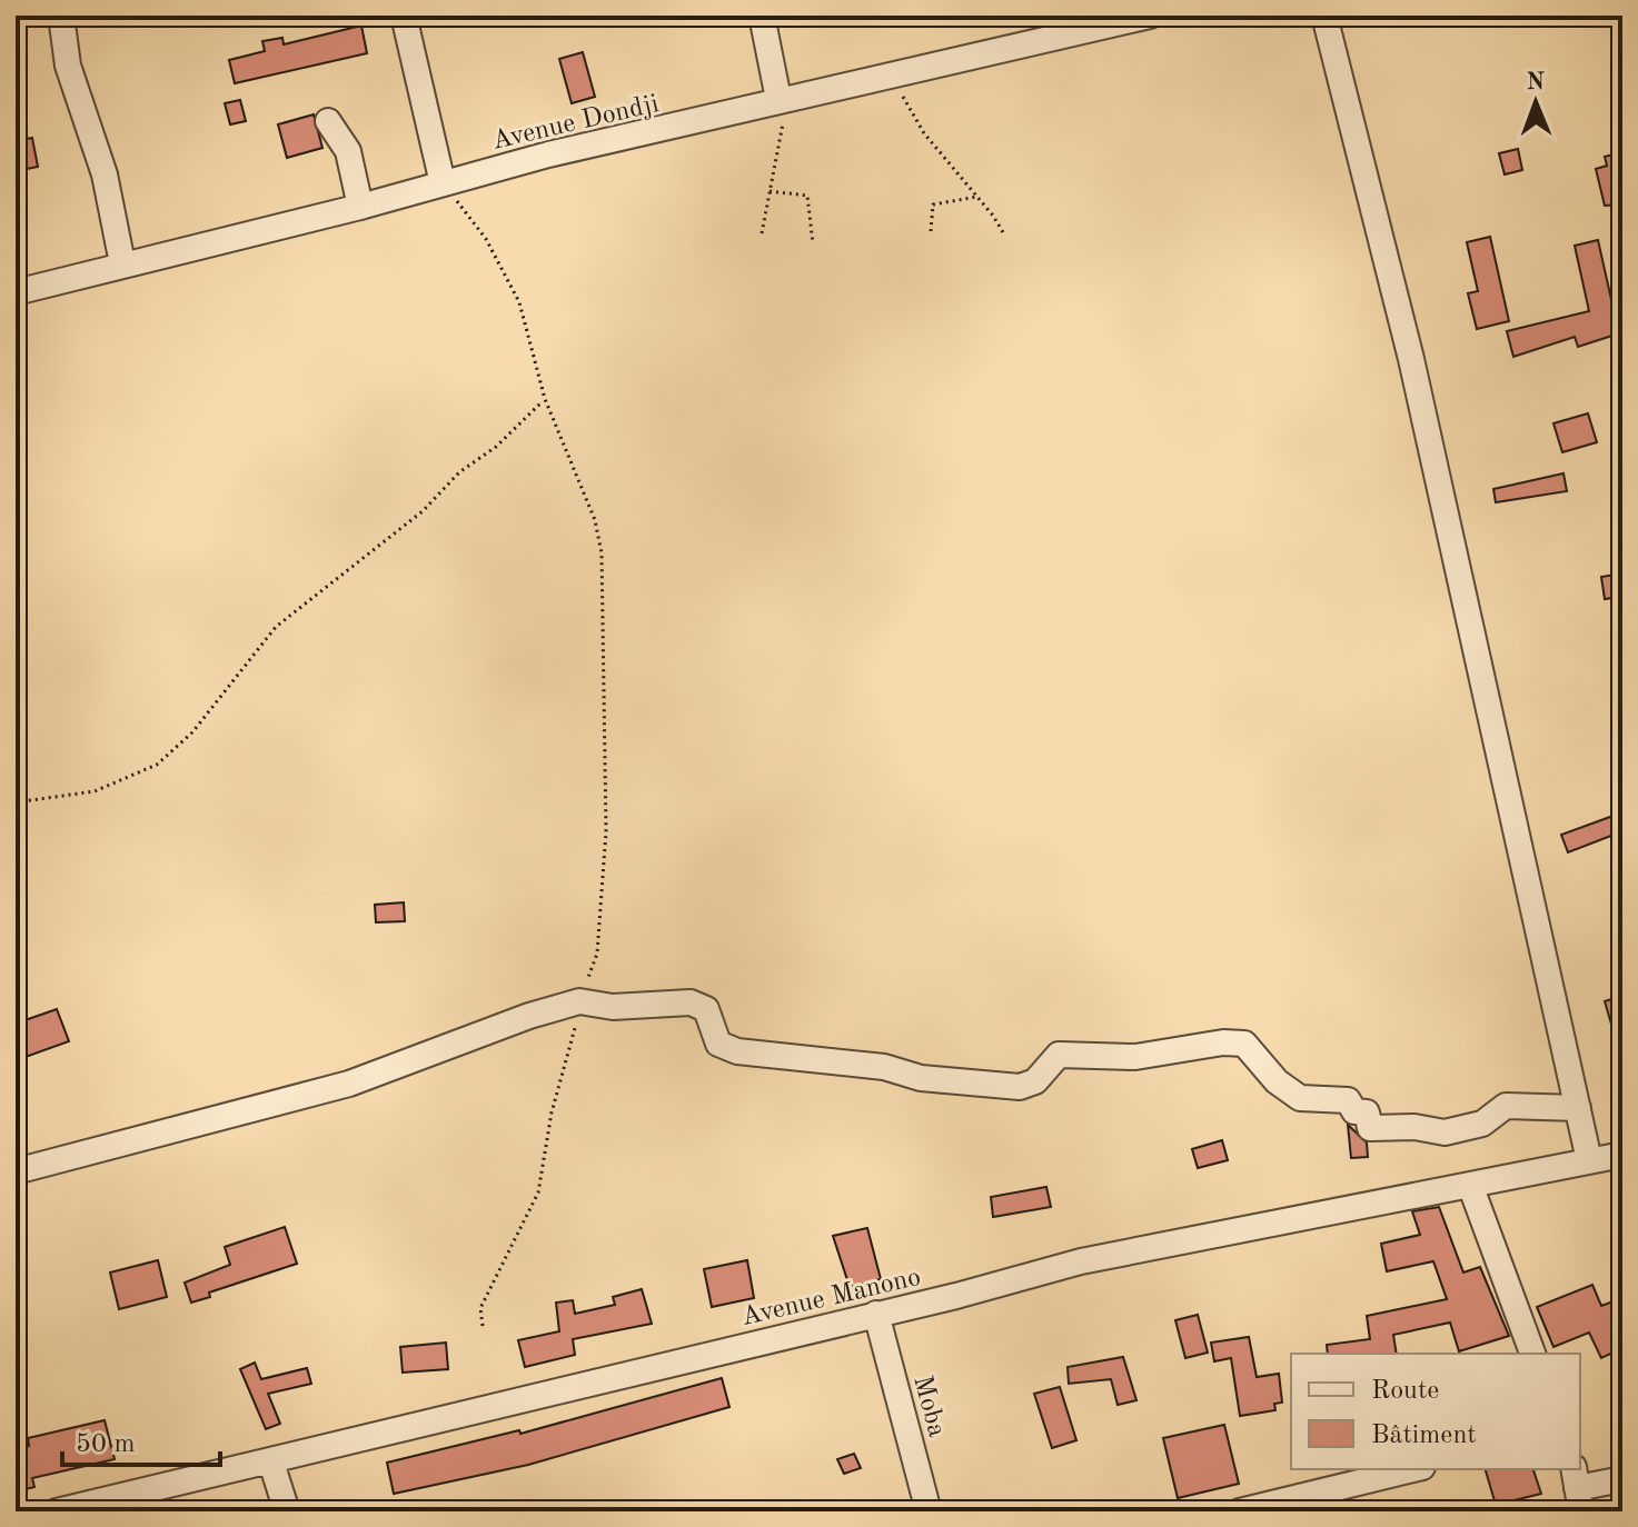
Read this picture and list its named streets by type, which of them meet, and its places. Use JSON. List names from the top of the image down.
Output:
{
  "streets": {
    "street": ["Avenue Dondji", "Avenue Manono", "Moba"]
  },
  "crossings": [
    ["Avenue Manono", "Moba"]
  ],
  "legend": ["Route", "Bâtiment"],
  "scale_bar": "50 m",
  "north": "top"
}
